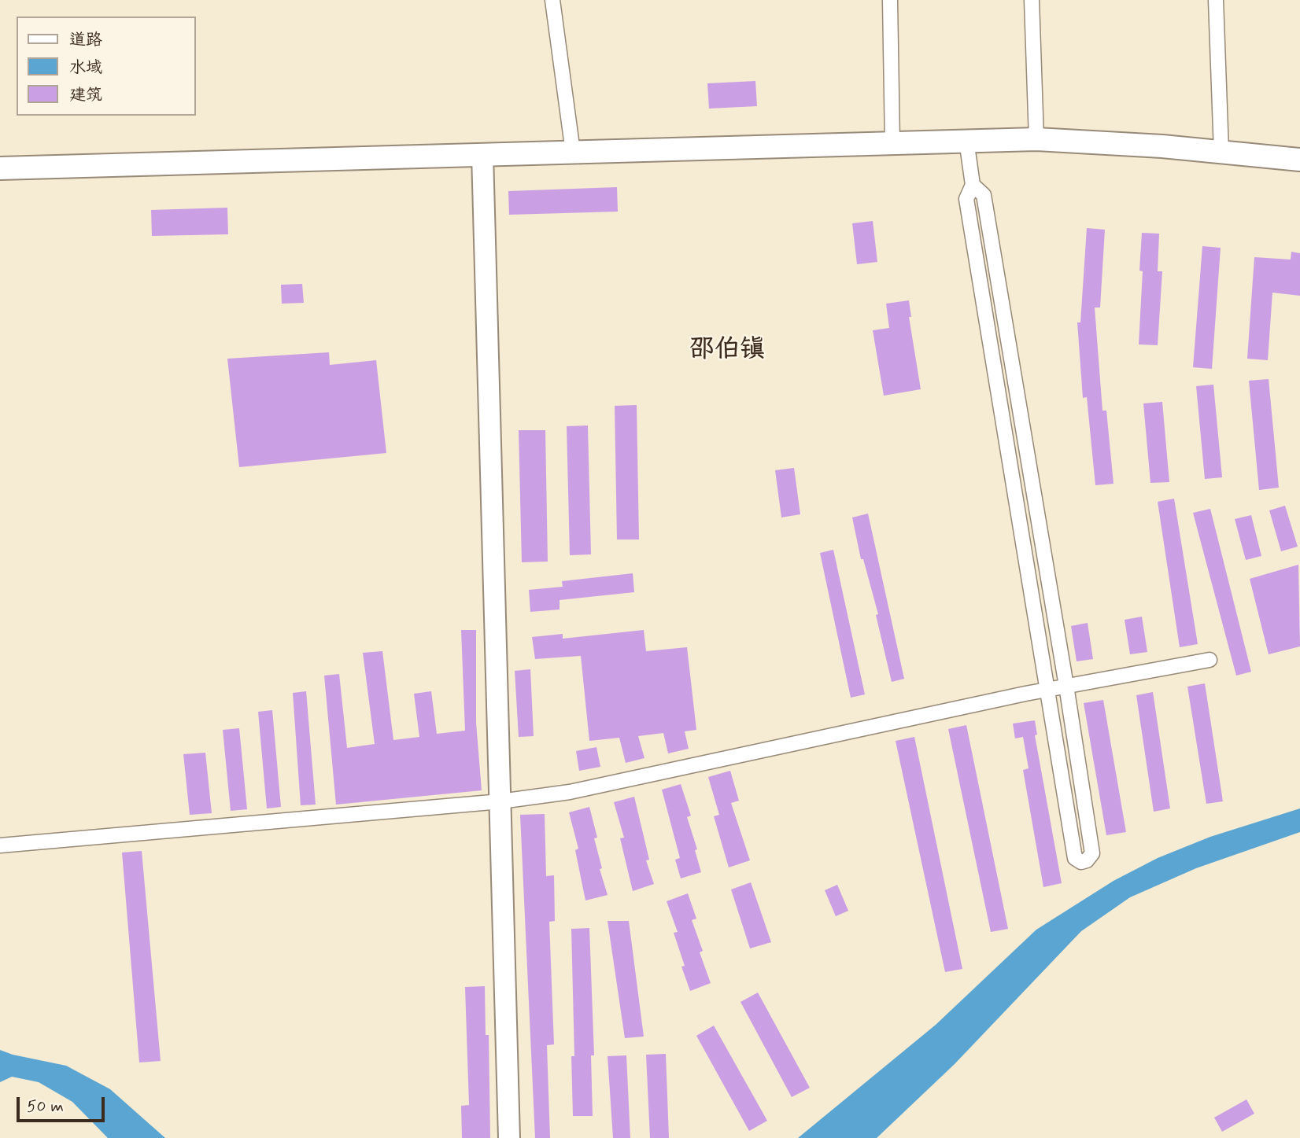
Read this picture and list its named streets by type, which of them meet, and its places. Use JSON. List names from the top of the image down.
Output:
{
  "districts": ["邵伯镇"],
  "legend": ["道路", "水域", "建筑"],
  "scale_bar": "50 m"
}
